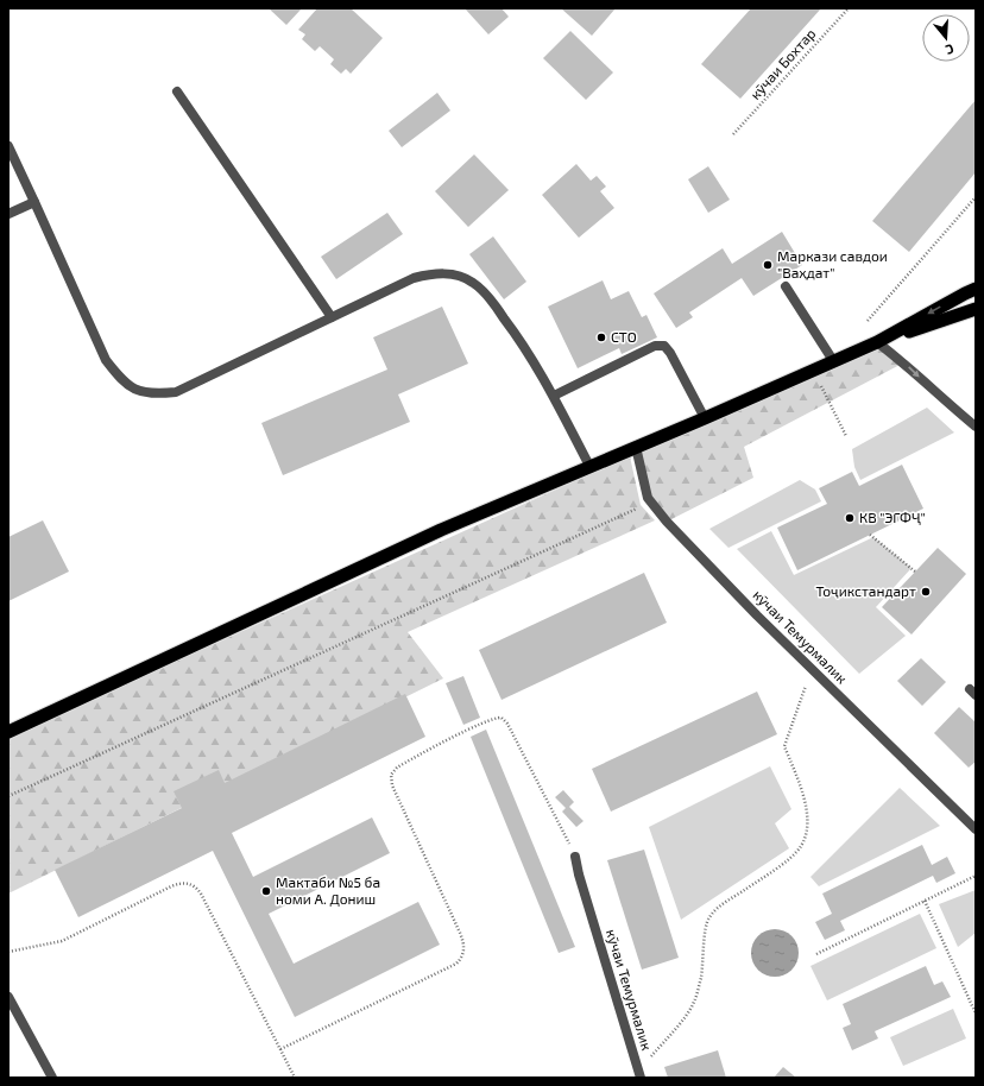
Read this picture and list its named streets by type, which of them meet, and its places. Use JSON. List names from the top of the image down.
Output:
{
  "streets": {
    "street": ["кӯчаи Темурмалик"],
    "path": ["кӯчаи Бохтар"]
  },
  "places": [
    "Маркази савдои \"Ваҳдат\"",
    "СТО",
    "КВ \"ЭГФҶ\"",
    "Тоҷикстандарт",
    "Мактаби №5 ба номи А. Дониш"
  ],
  "north": "bottom"
}
